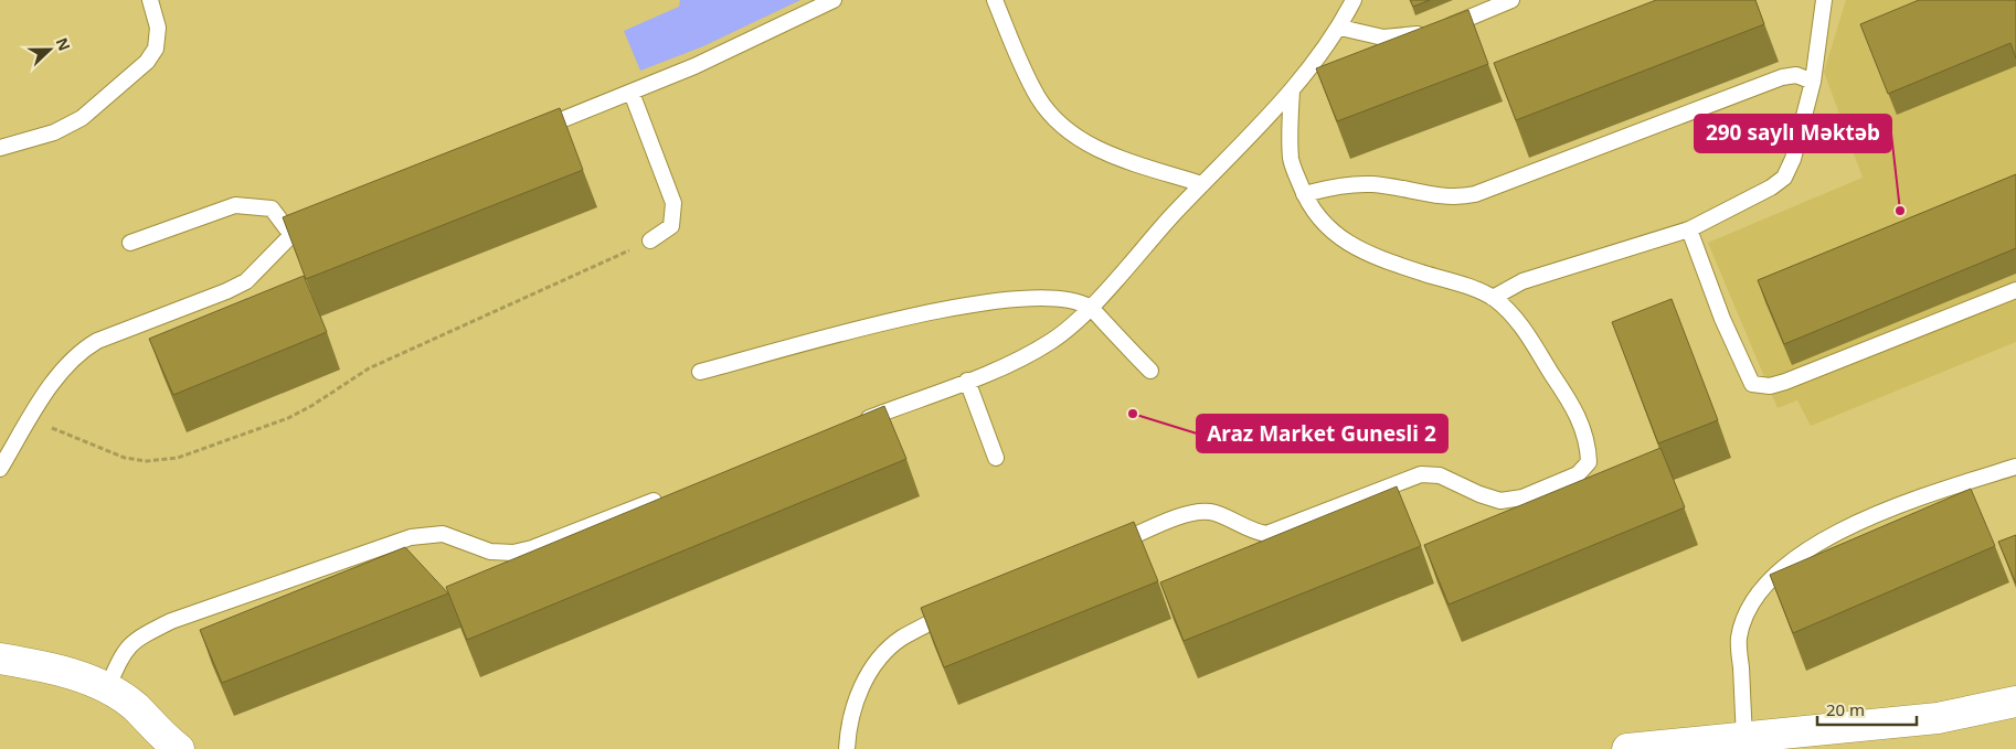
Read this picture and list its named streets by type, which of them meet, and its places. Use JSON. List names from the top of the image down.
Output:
{
  "places": ["290 saylı Məktəb", "Araz Market Gunesli 2"],
  "scale_bar": "20 m",
  "north": "right"
}
